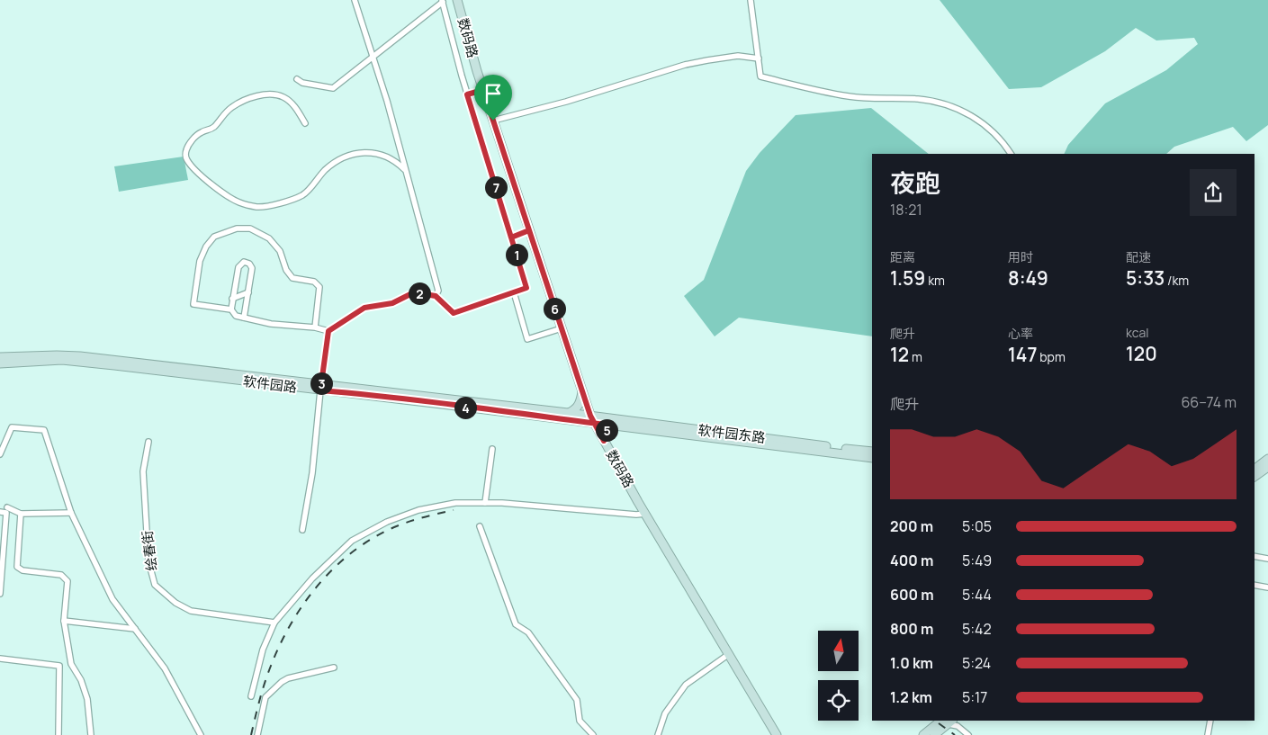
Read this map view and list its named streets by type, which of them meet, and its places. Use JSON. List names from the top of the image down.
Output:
{
  "streets": {
    "main road": ["数码路", "软件园路", "软件园东路"],
    "street": ["绘春街"]
  },
  "crossings": [
    ["数码路", "软件园路"],
    ["数码路", "软件园东路"],
    ["软件园路", "软件园东路"]
  ],
  "north": "top",
  "page": {
    "heading": ["夜跑", "18:21"],
    "pins": [
      "7",
      "1",
      "2",
      "6",
      "3",
      "4",
      "5"
    ],
    "stats": [
      ["距离", "1.59 km"],
      ["用时", "8:49"],
      ["配速", "5:33 /km"],
      ["爬升", "12 m"],
      ["心率", "147 bpm"],
      ["kcal", "120"]
    ],
    "chart": ["爬升", "66–74 m"],
    "list": [
      {
        "name": "200 m",
        "note": "5:05"
      },
      {
        "name": "400 m",
        "note": "5:49"
      },
      {
        "name": "600 m",
        "note": "5:44"
      },
      {
        "name": "800 m",
        "note": "5:42"
      },
      {
        "name": "1.0 km",
        "note": "5:24"
      },
      {
        "name": "1.2 km",
        "note": "5:17"
      }
    ]
  }
}
